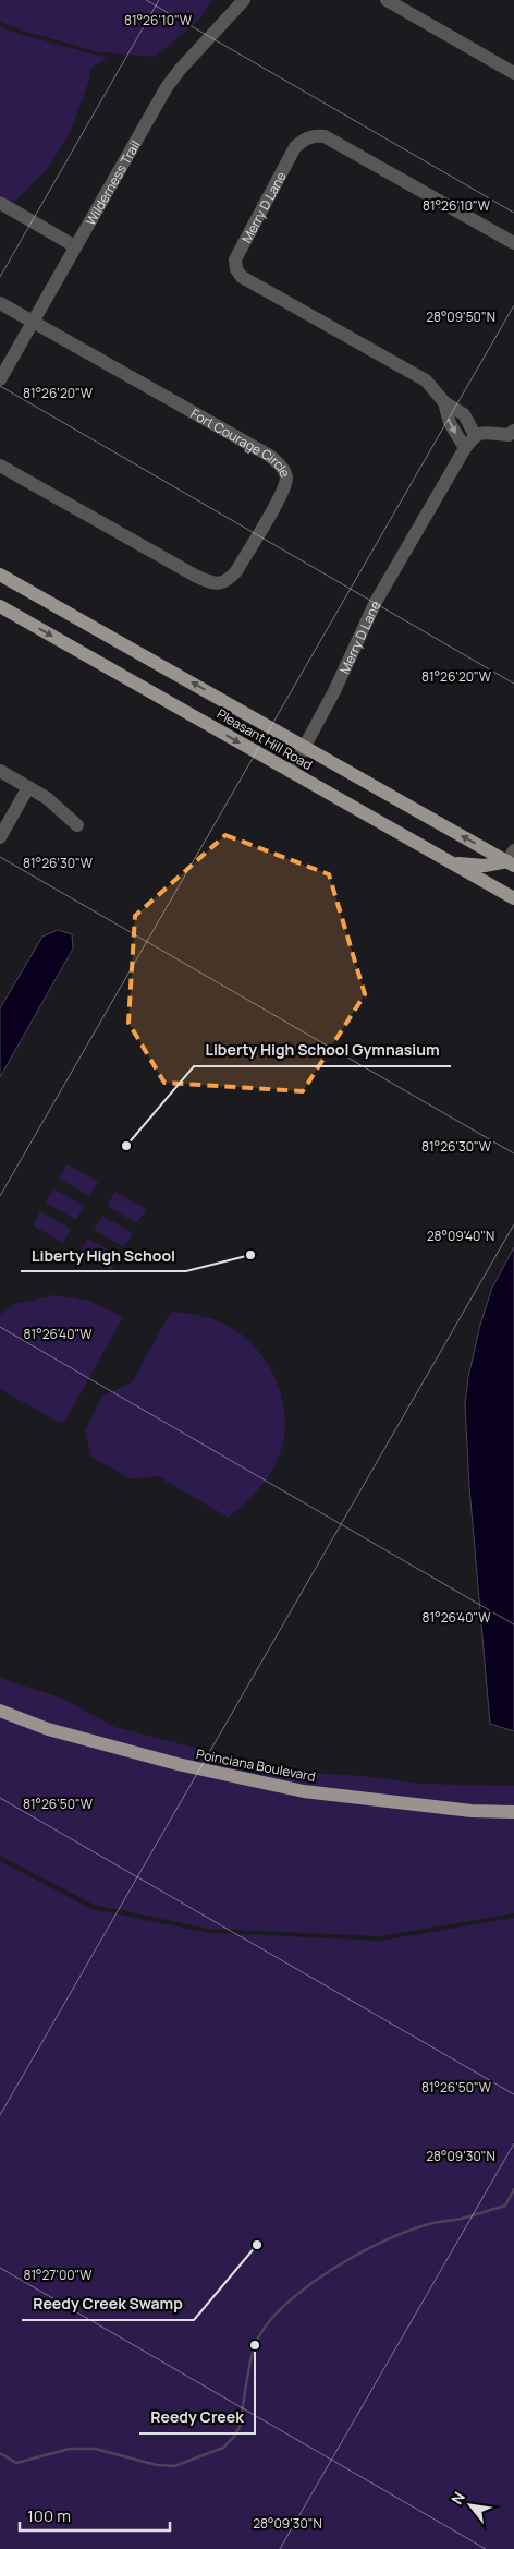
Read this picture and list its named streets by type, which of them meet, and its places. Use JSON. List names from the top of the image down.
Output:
{
  "streets": {
    "main road": ["Pleasant Hill Road", "Poinciana Boulevard"],
    "street": ["Wilderness Trail", "Merry D Lane", "Fort Courage Circle"]
  },
  "crossings": [
    ["Wilderness Trail", "Fort Courage Circle"],
    ["Merry D Lane", "Pleasant Hill Road"]
  ],
  "places": [
    "Liberty High School Gymnasium",
    "Liberty High School",
    "Reedy Creek Swamp",
    "Reedy Creek"
  ],
  "scale_bar": "100 m",
  "north": "top left",
  "coordinates": [
    "81°26'10\"W",
    "28°09'50\"N",
    "81°26'20\"W",
    "81°26'30\"W",
    "28°09'40\"N",
    "81°26'40\"W",
    "81°26'50\"W",
    "28°09'30\"N",
    "81°27'00\"W"
  ]
}
